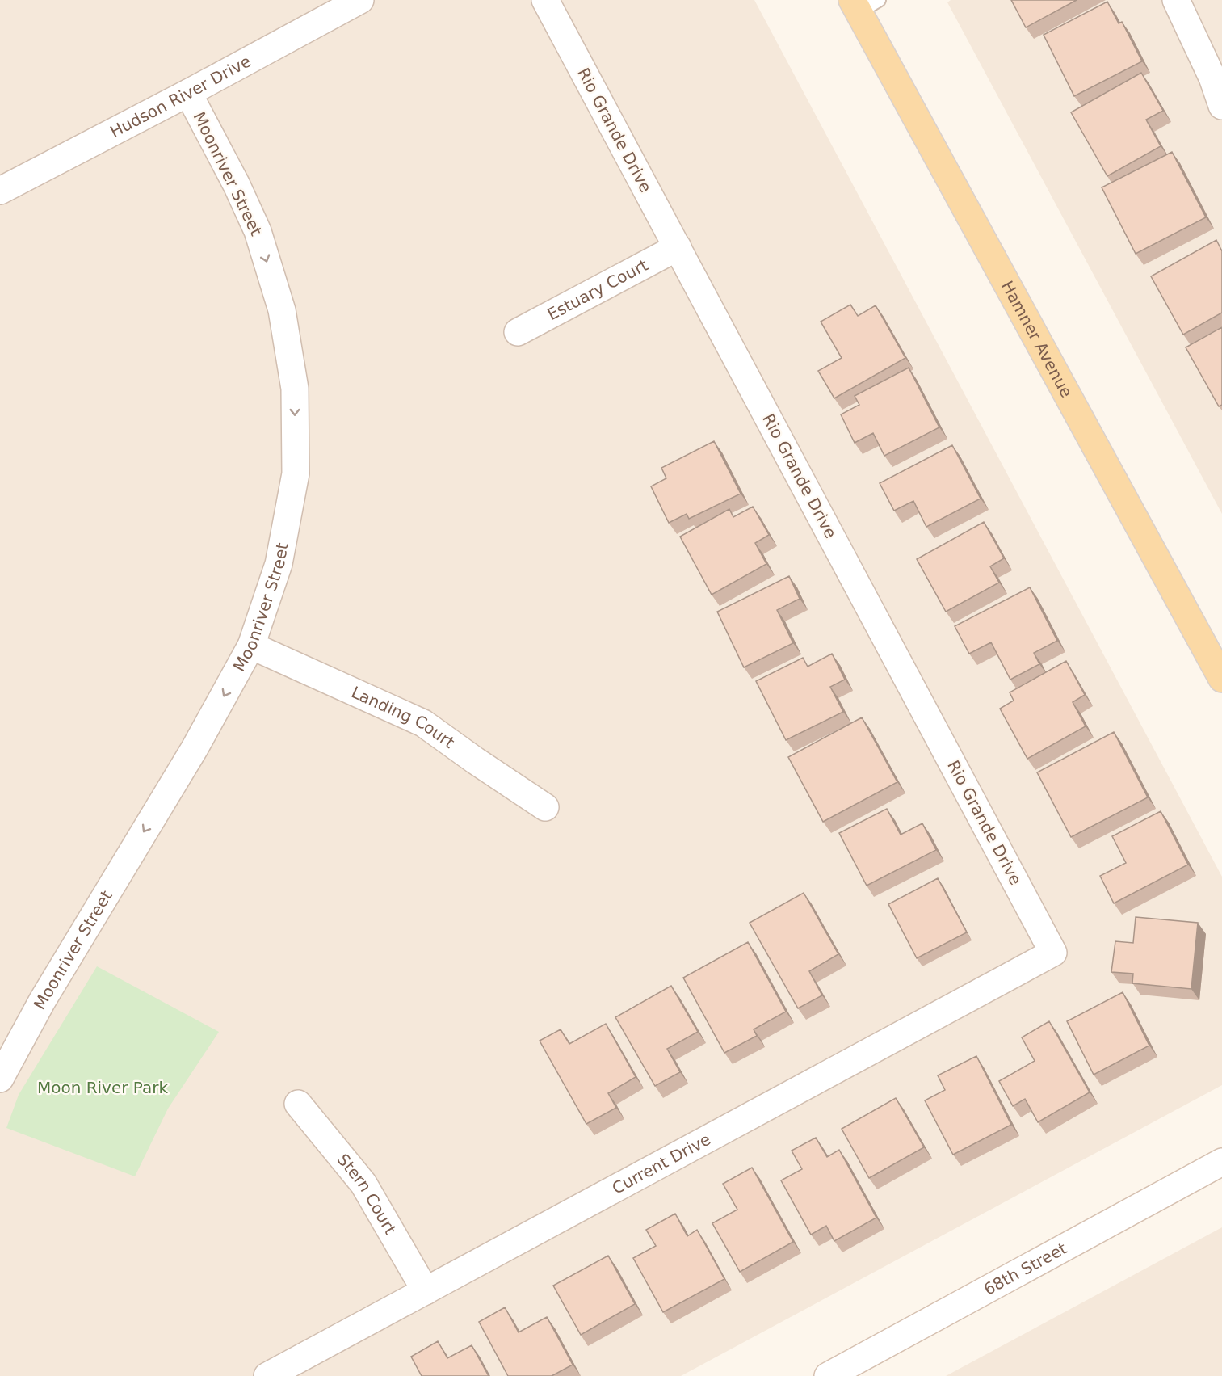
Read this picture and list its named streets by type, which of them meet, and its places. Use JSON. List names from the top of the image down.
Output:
{
  "streets": {
    "main road": ["Hamner Avenue"],
    "street": [
      "Hudson River Drive",
      "Rio Grande Drive",
      "Moonriver Street",
      "Estuary Court",
      "Landing Court",
      "Current Drive",
      "Stern Court",
      "68th Street"
    ]
  },
  "crossings": [
    ["Hudson River Drive", "Moonriver Street"],
    ["Rio Grande Drive", "Estuary Court"],
    ["Rio Grande Drive", "Current Drive"],
    ["Moonriver Street", "Landing Court"],
    ["Current Drive", "Stern Court"]
  ],
  "one_way": ["Moonriver Street"],
  "parks": ["Moon River Park"]
}
